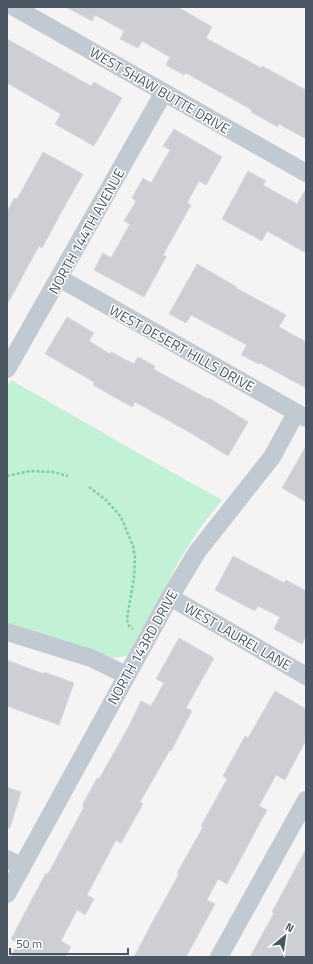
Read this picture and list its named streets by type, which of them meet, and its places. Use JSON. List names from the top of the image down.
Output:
{
  "streets": {
    "street": [
      "WEST SHAW BUTTE DRIVE",
      "NORTH 144TH AVENUE",
      "WEST DESERT HILLS DRIVE",
      "WEST LAUREL LANE",
      "NORTH 143RD DRIVE"
    ]
  },
  "crossings": [
    ["WEST SHAW BUTTE DRIVE", "NORTH 144TH AVENUE"],
    ["NORTH 144TH AVENUE", "WEST DESERT HILLS DRIVE"],
    ["WEST DESERT HILLS DRIVE", "NORTH 143RD DRIVE"],
    ["WEST LAUREL LANE", "NORTH 143RD DRIVE"]
  ],
  "scale_bar": "50 m",
  "north": "top right"
}
